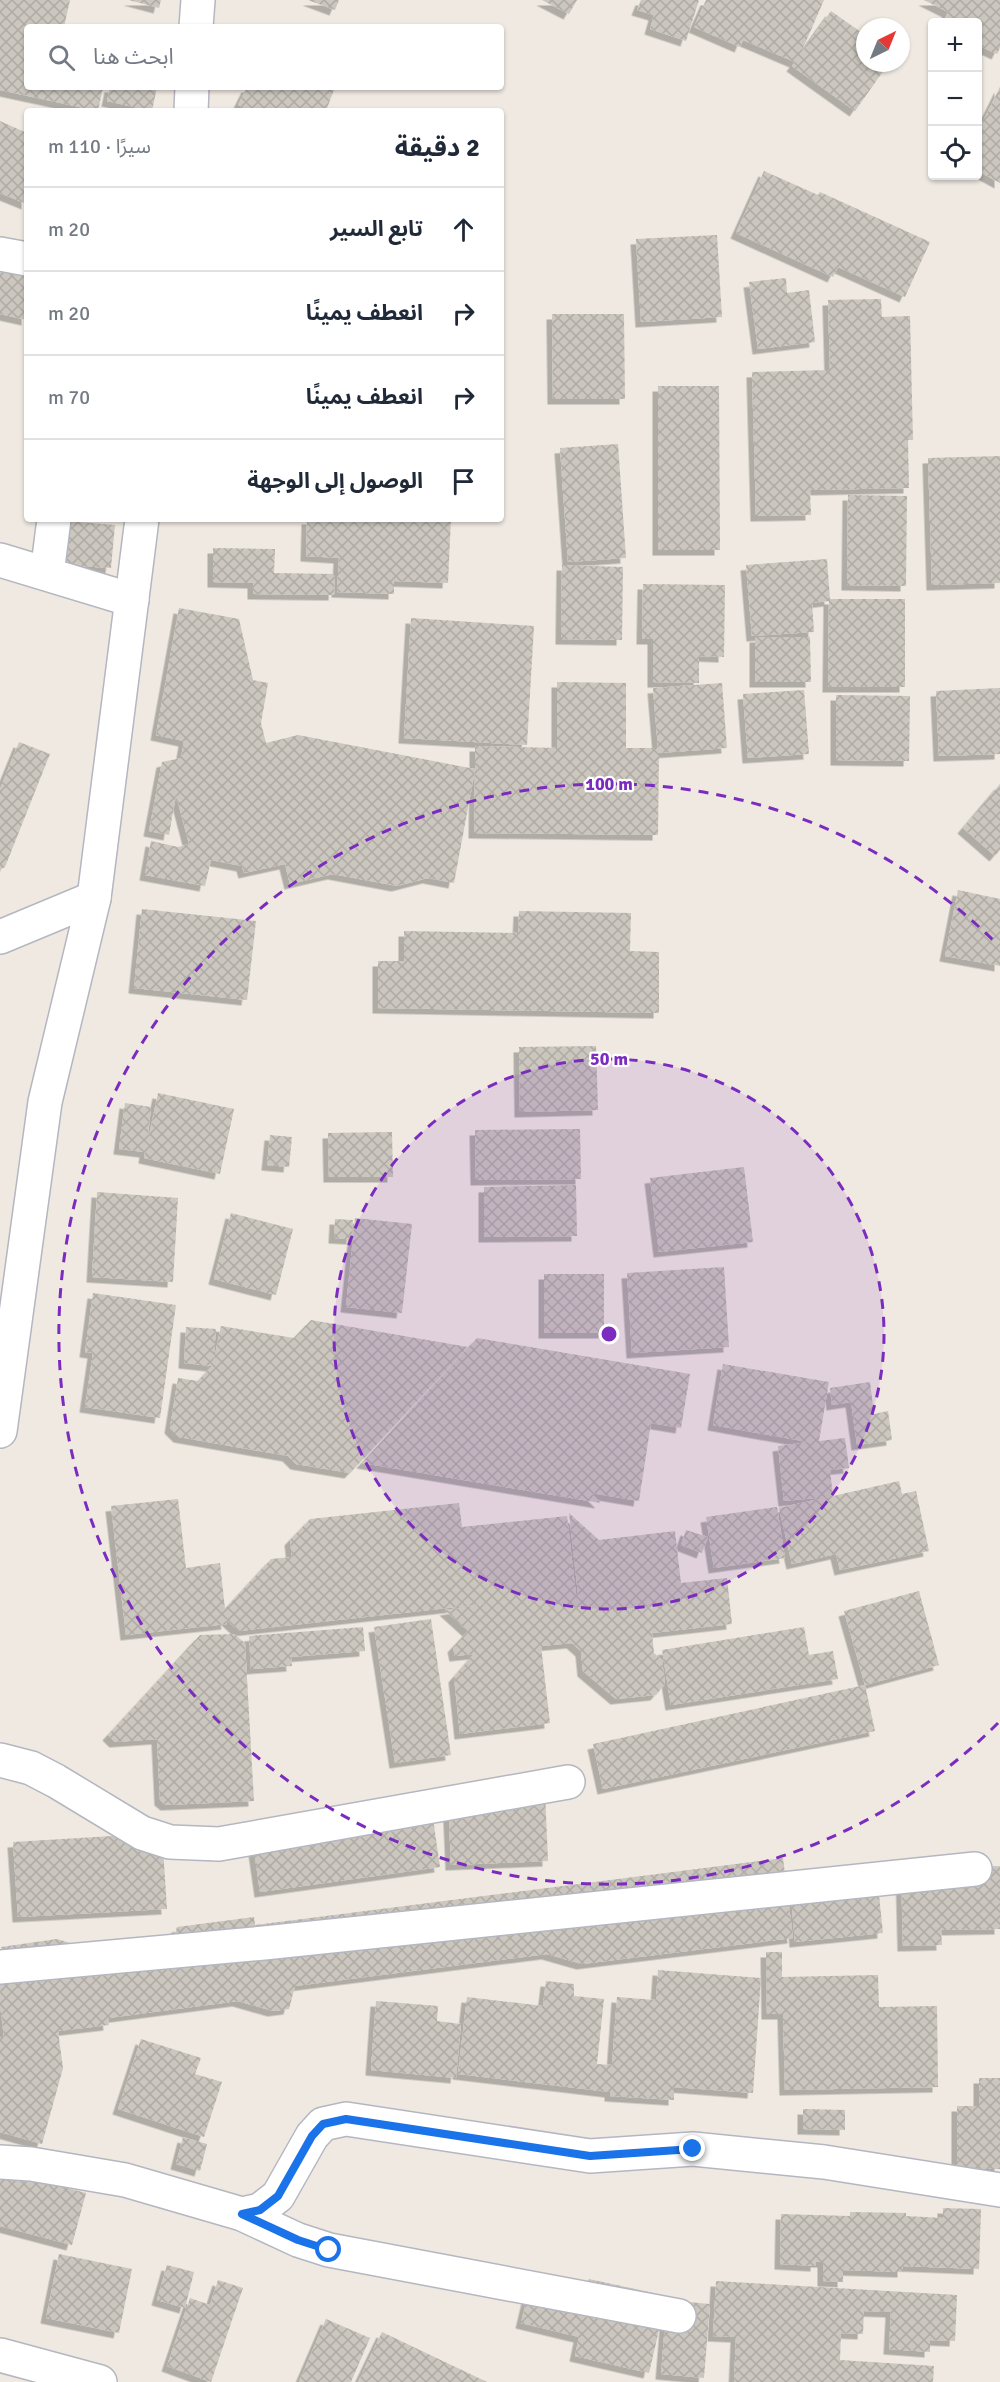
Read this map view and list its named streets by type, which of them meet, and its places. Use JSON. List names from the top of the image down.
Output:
{
  "north": "top right",
  "page": {
    "map_buttons": ["+", "−"],
    "search": "ابحث هنا",
    "heading": ["2 دقيقة", "سيرًا · 110 m"],
    "list": [
      ["تابع السير", "20 m"],
      ["انعطف يمينًا", "20 m"],
      ["انعطف يمينًا", "70 m"],
      "الوصول إلى الوجهة"
    ]
  },
  "rings": ["100 m", "50 m"]
}
